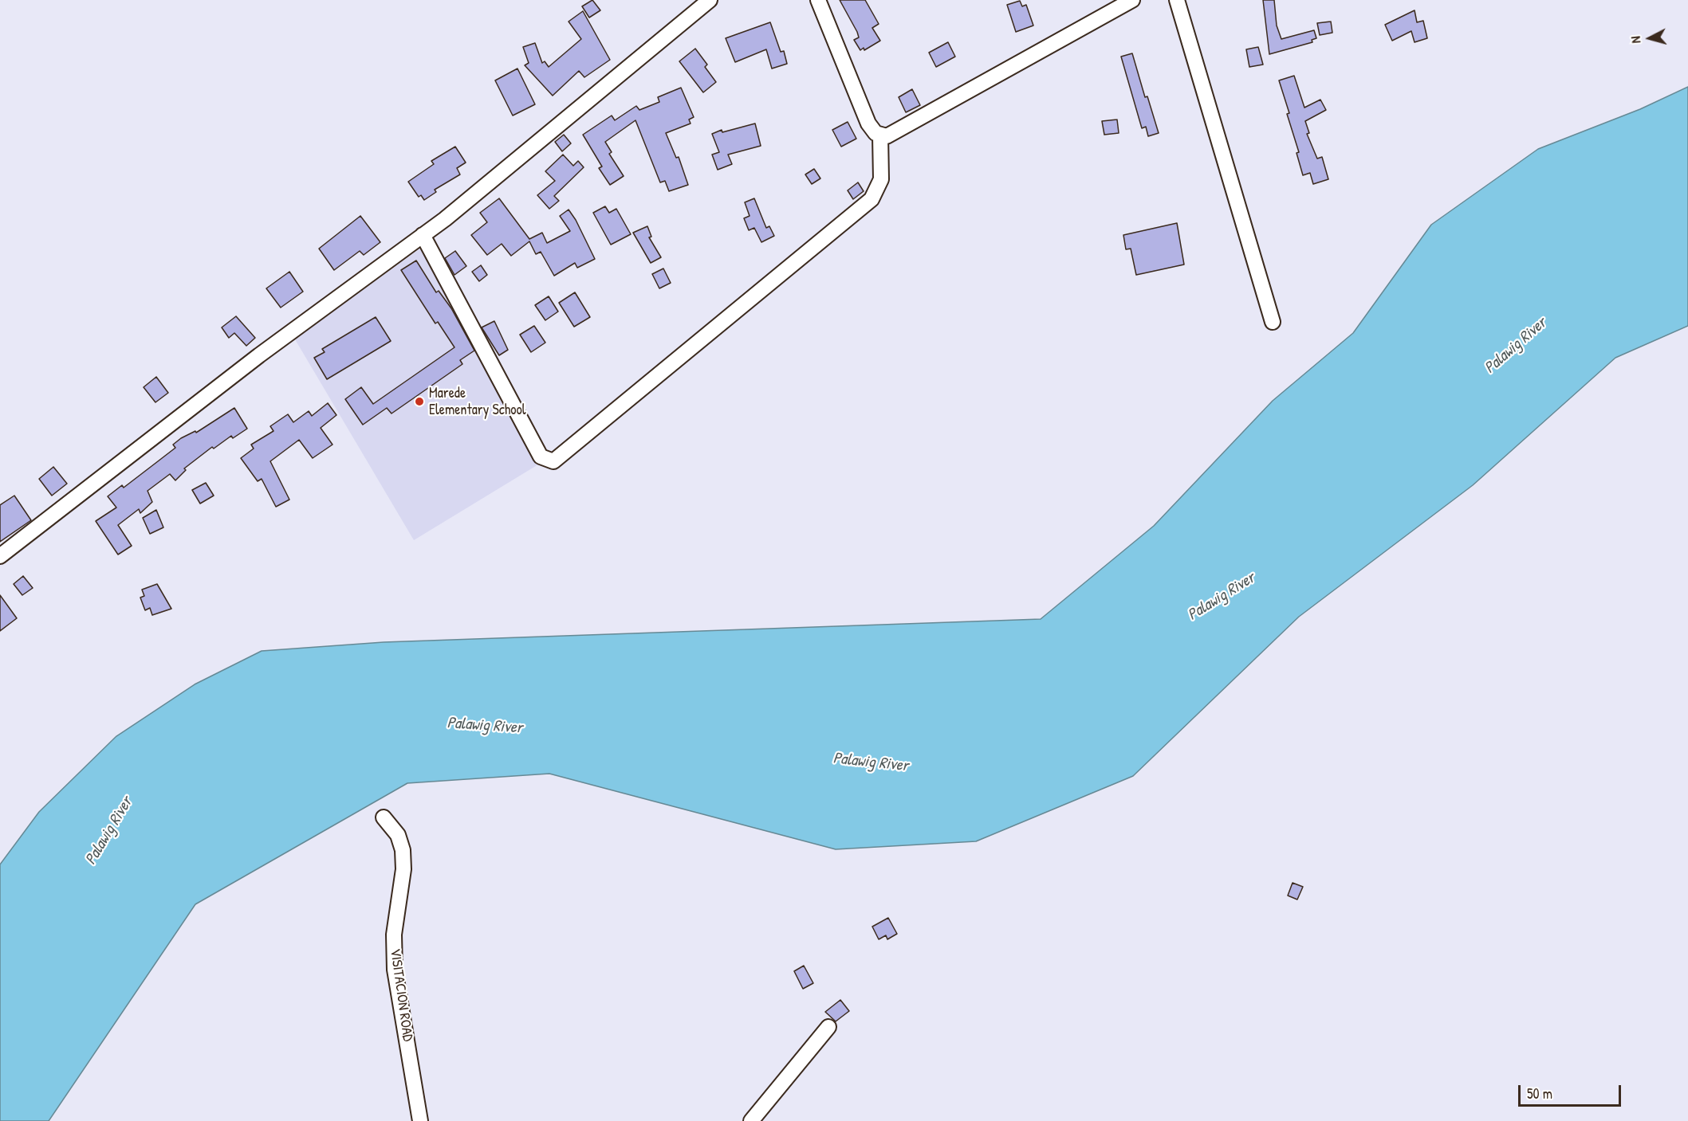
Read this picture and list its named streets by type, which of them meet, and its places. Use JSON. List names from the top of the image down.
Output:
{
  "streets": {
    "street": ["VISITACION ROAD"]
  },
  "water": ["Palawig River"],
  "places": ["Marede Elementary School"],
  "scale_bar": "50 m",
  "north": "left"
}
